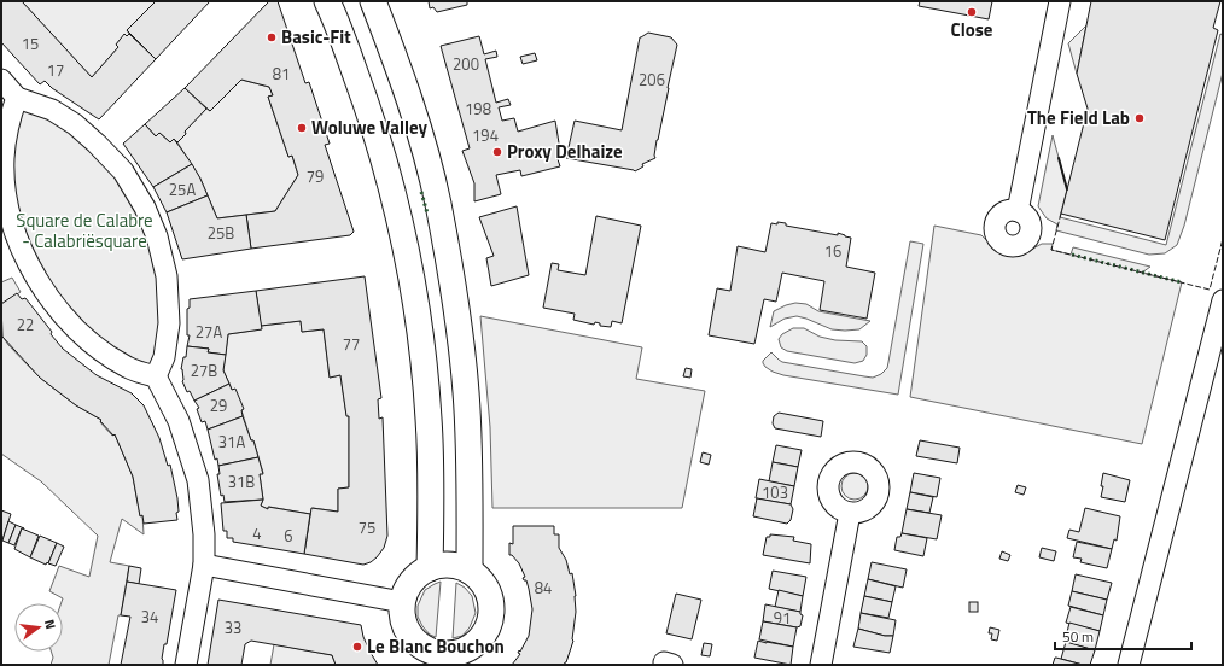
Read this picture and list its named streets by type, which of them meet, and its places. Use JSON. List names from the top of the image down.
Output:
{
  "parks": ["Square de Calabre - Calabriësquare"],
  "places": [
    "Close",
    "Basic-Fit",
    "The Field Lab",
    "Woluwe Valley",
    "Proxy Delhaize",
    "Le Blanc Bouchon"
  ],
  "house_numbers": [
    "15",
    "200",
    "17",
    "81",
    "206",
    "198",
    "194",
    "79",
    "25A",
    "25B",
    "16",
    "22",
    "27A",
    "77",
    "27B",
    "29",
    "31A",
    "31B",
    "103",
    "75",
    "4",
    "6",
    "84",
    "34",
    "91",
    "33"
  ],
  "scale_bar": "50 m",
  "north": "right"
}
